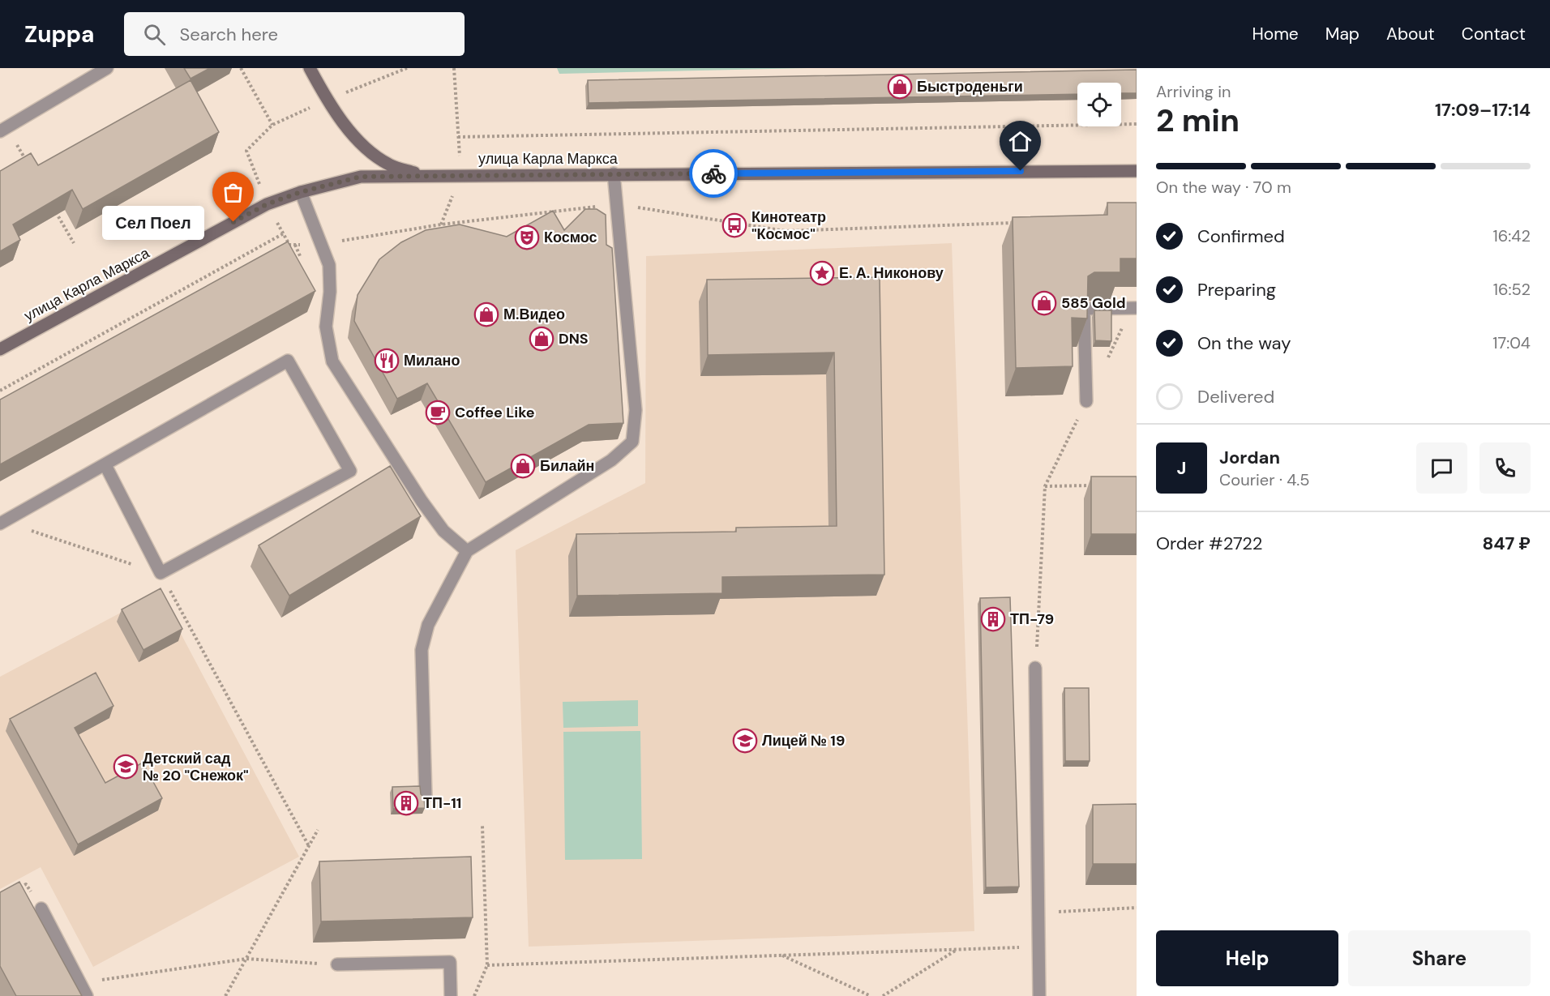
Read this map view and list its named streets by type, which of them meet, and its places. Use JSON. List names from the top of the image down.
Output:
{
  "streets": {
    "main road": ["улица Карла Маркса"]
  },
  "places": {
    "shop": [
      "Быстроденьги",
      "585 Gold",
      "М.Видео",
      "DNS",
      "Билайн"
    ],
    "other": ["Сел Поел"],
    "bus stop": ["Кинотеатр \"Космос\""],
    "theatre": ["Космос"],
    "place": ["Е. А. Никонову"],
    "restaurant": ["Милано"],
    "cafe": ["Coffee Like"],
    "building": ["ТП-79", "ТП-11"],
    "school or university": ["Лицей № 19", "Детский сад № 20 \"Снежок\""]
  },
  "page": {
    "header": "Zuppa",
    "search": "Search here",
    "nav": [
      "Home",
      "Map",
      "About",
      "Contact"
    ],
    "heading": ["2 min", "Arriving in", "17:09–17:14"],
    "panel": [
      "Jordan",
      "Courier · 4.5",
      "Order #2722",
      "847 ₽"
    ],
    "bar": "On the way · 70 m",
    "bubble": "Сел Поел",
    "list": [
      ["Confirmed", "16:42"],
      ["Preparing", "16:52"],
      ["On the way", "17:04"],
      "Delivered"
    ],
    "round": "J",
    "buttons": ["Help", "Share"]
  }
}
